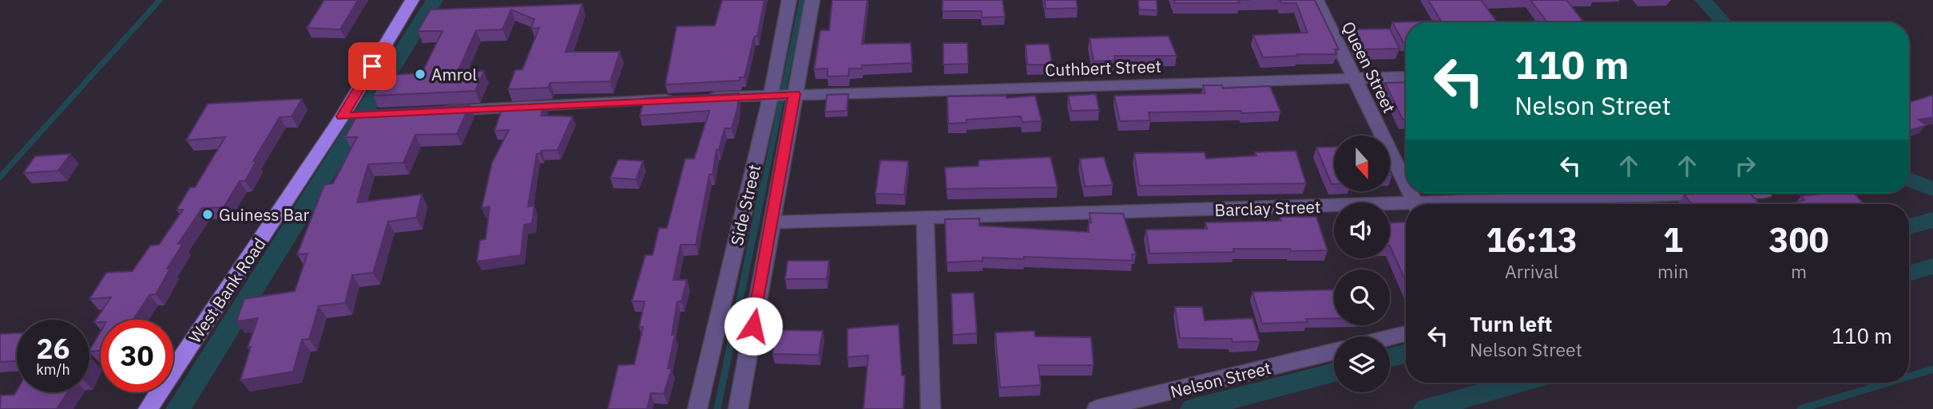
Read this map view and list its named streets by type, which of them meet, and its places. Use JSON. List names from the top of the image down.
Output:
{
  "streets": {
    "main road": ["West Bank Road"],
    "street": [
      "Queen Street",
      "Cuthbert Street",
      "Side Street",
      "Barclay Street",
      "Nelson Street"
    ]
  },
  "crossings": [
    ["Queen Street", "Cuthbert Street"],
    ["Cuthbert Street", "Side Street"]
  ],
  "places": ["Amrol", "Guiness Bar"],
  "north": "bottom",
  "page": {
    "turn": ["110 m", "Nelson Street"],
    "eta": [
      "16:13",
      "Arrival",
      "1",
      "min",
      "300",
      "m"
    ],
    "list": [
      {
        "name": "Turn left",
        "note": "Nelson Street",
        "value": "110 m"
      }
    ],
    "speed": "26 km/h",
    "limit": "30"
  }
}
